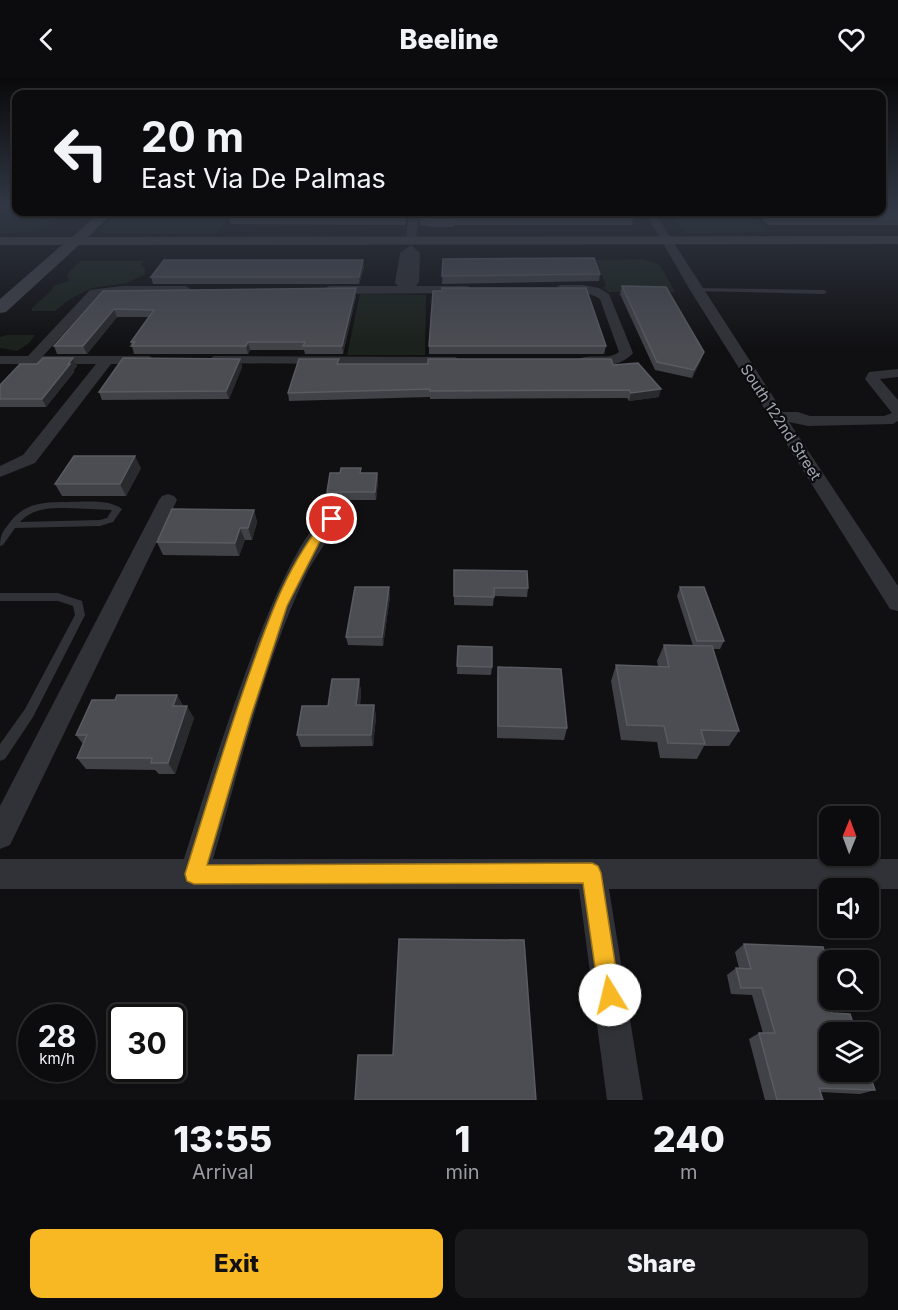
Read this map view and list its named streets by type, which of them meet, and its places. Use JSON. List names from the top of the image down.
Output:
{
  "streets": {
    "street": ["South 122nd Street"]
  },
  "north": "top",
  "page": {
    "header": "Beeline",
    "turn": ["20 m", "East Via De Palmas"],
    "speed": "28 km/h",
    "limit": "30",
    "eta": [
      "13:55",
      "Arrival",
      "1",
      "min",
      "240",
      "m"
    ],
    "buttons": ["Exit", "Share"]
  }
}
